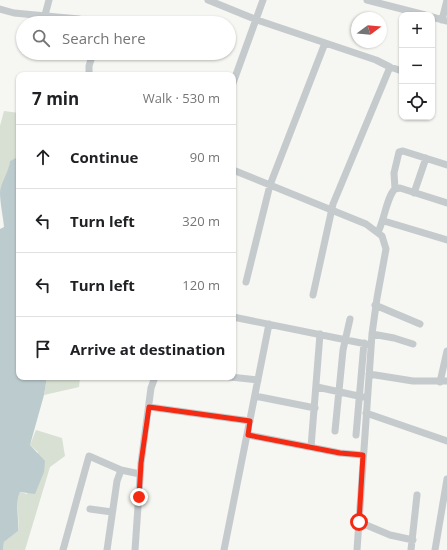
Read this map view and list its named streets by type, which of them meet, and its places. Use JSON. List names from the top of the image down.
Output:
{
  "north": "right",
  "page": {
    "map_buttons": ["+", "−"],
    "search": "Search here",
    "heading": ["7 min", "Walk · 530 m"],
    "list": [
      ["Continue", "90 m"],
      ["Turn left", "320 m"],
      ["Turn left", "120 m"],
      "Arrive at destination"
    ]
  }
}
